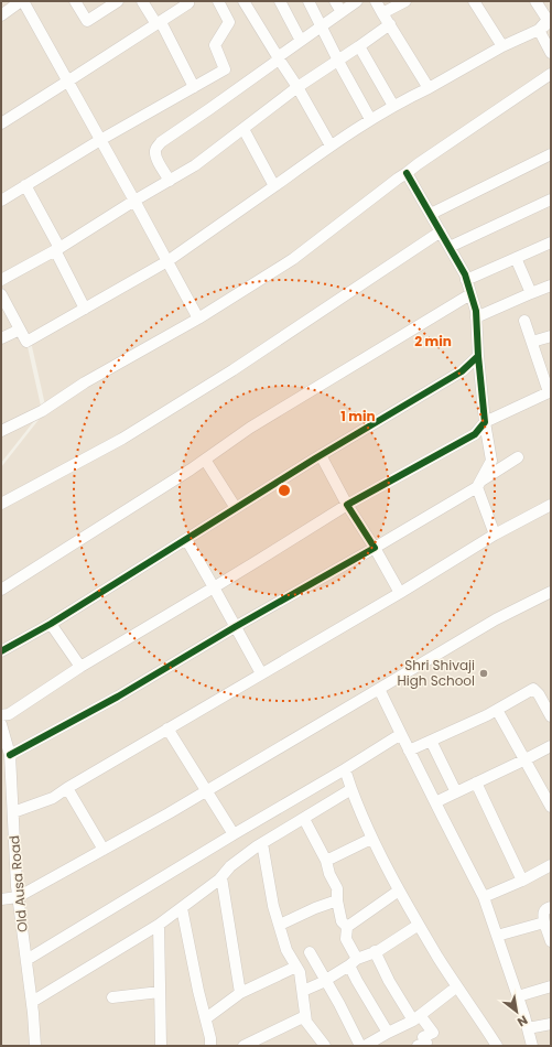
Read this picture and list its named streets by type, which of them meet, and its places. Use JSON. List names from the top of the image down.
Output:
{
  "streets": {
    "street": ["Old Ausa Road"]
  },
  "places": ["Shri Shivaji High School"],
  "north": "bottom right",
  "rings": ["2 min", "1 min"]
}
